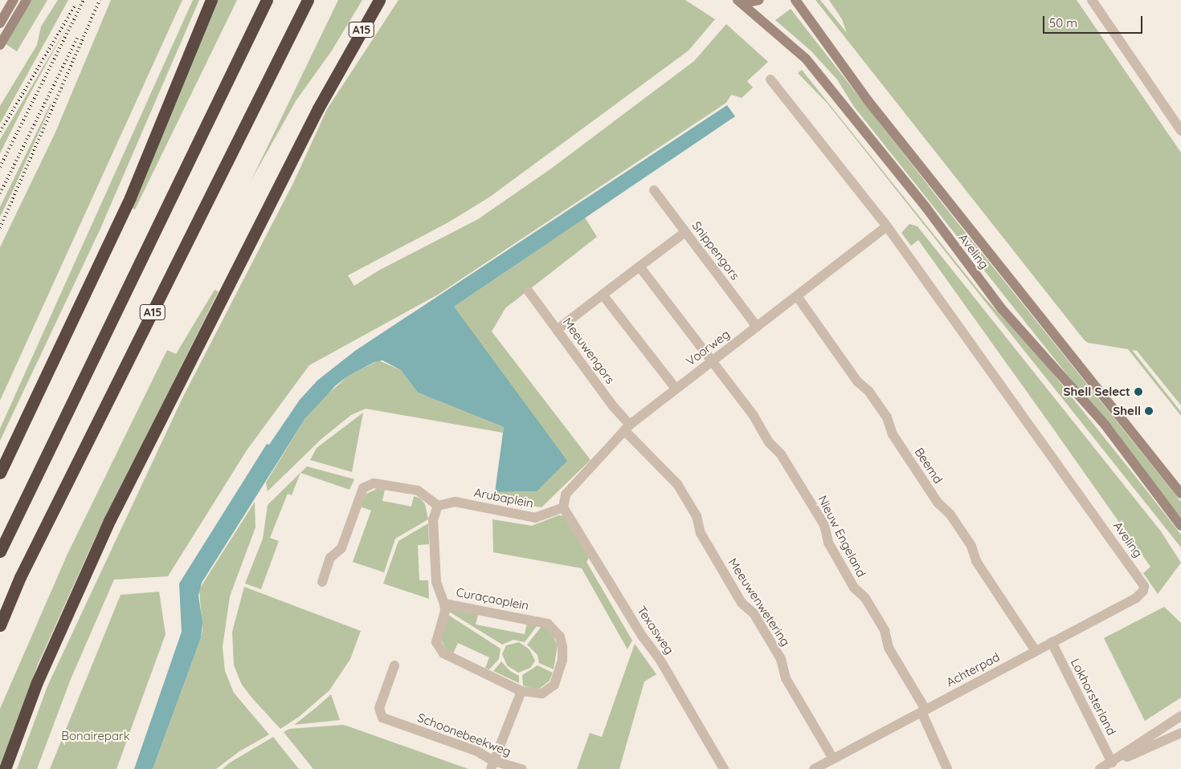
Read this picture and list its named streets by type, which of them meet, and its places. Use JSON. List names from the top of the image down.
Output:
{
  "streets": {
    "highway": ["A15"],
    "main road": ["Aveling"],
    "street": [
      "Snippengors",
      "Voorweg",
      "Meeuwengors",
      "Beemd",
      "Arubaplein",
      "Nieuw Engeland",
      "Curaçaoplein",
      "Meeuwenwetering",
      "Texasweg",
      "Achterpad",
      "Lokhorsterland",
      "Schoonebeekweg"
    ]
  },
  "crossings": [
    ["Snippengors", "Voorweg"],
    ["Aveling", "Voorweg"],
    ["Aveling", "Achterpad"],
    ["Voorweg", "Meeuwengors"],
    ["Voorweg", "Beemd"],
    ["Voorweg", "Arubaplein"],
    ["Voorweg", "Nieuw Engeland"],
    ["Voorweg", "Meeuwenwetering"],
    ["Voorweg", "Texasweg"],
    ["Meeuwengors", "Meeuwenwetering"],
    ["Beemd", "Achterpad"],
    ["Arubaplein", "Texasweg"],
    ["Nieuw Engeland", "Achterpad"],
    ["Meeuwenwetering", "Achterpad"],
    ["Achterpad", "Lokhorsterland"]
  ],
  "parks": ["Bonairepark"],
  "places": ["Shell Select", "Shell"],
  "scale_bar": "50 m"
}
